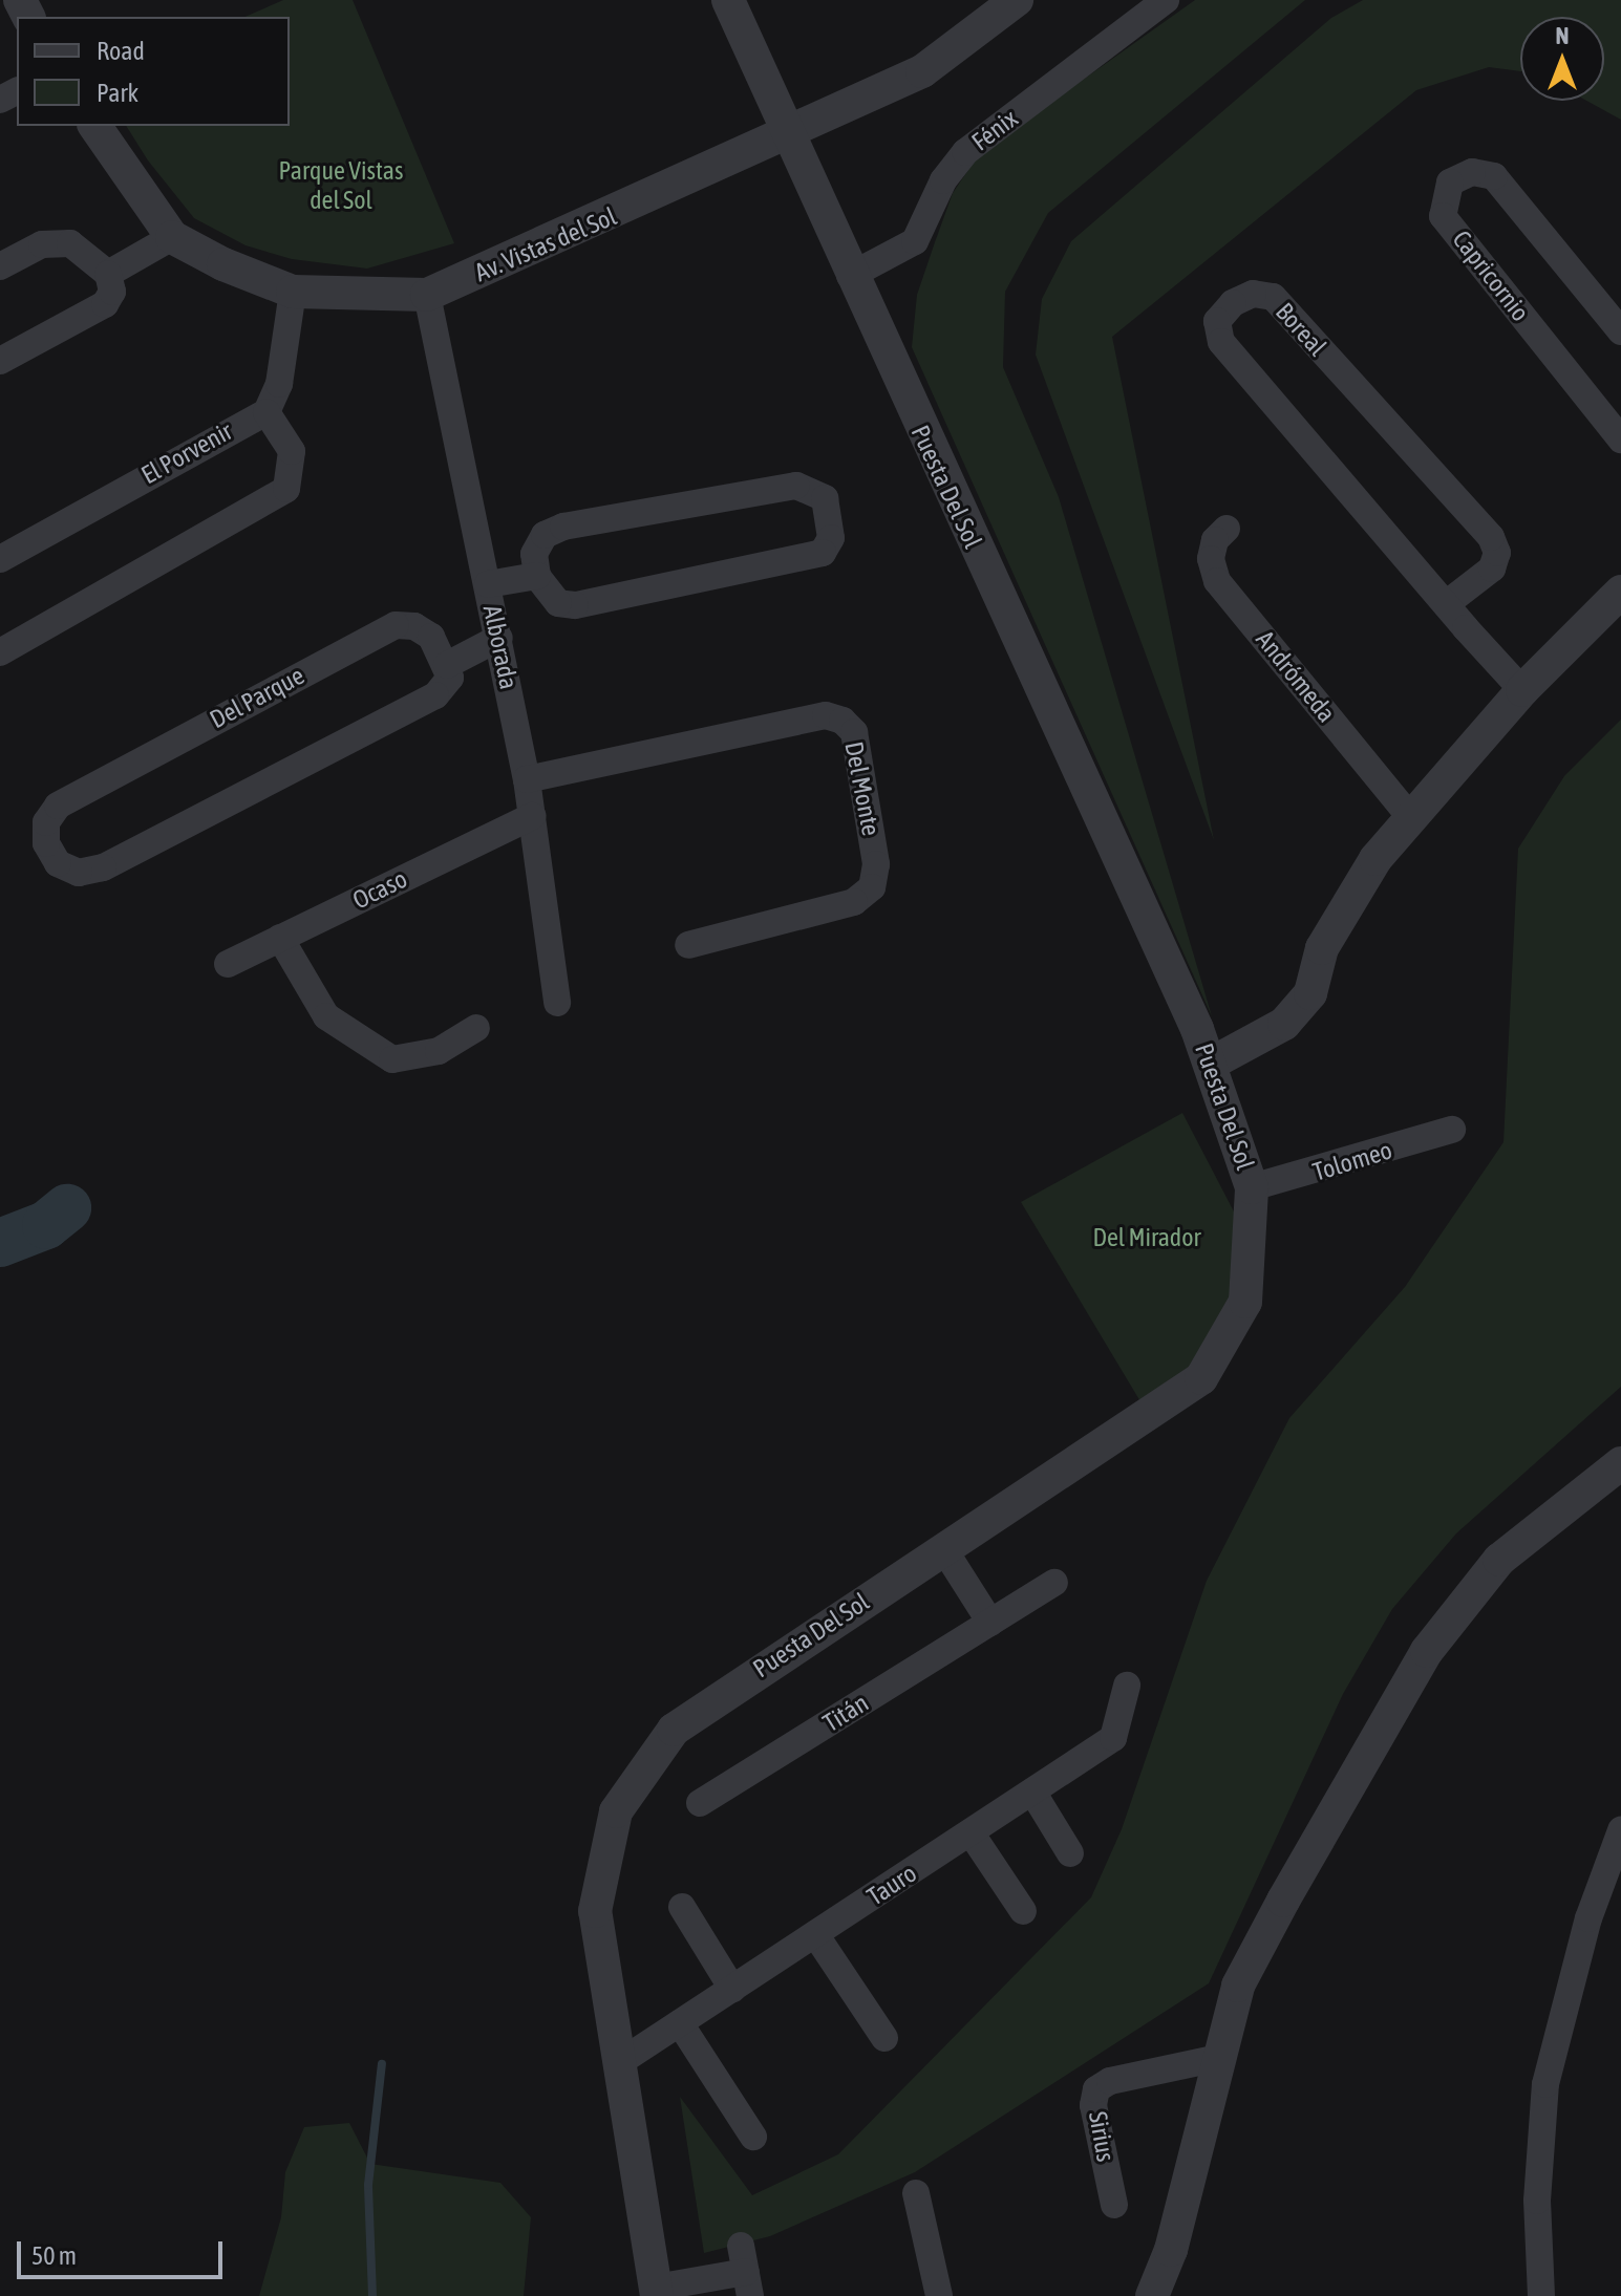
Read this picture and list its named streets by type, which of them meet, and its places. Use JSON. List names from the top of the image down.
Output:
{
  "streets": {
    "street": [
      "Fénix",
      "Av. Vistas del Sol",
      "Capricornio",
      "Boreal",
      "El Porvenir",
      "Puesta Del Sol",
      "Alborada",
      "Andrómeda",
      "Del Parque",
      "Del Monte",
      "Ocaso",
      "Tolomeo",
      "Titán",
      "Tauro",
      "Sirius"
    ]
  },
  "crossings": [
    ["Fénix", "Puesta Del Sol"],
    ["Av. Vistas del Sol", "Puesta Del Sol"],
    ["Av. Vistas del Sol", "Alborada"],
    ["Puesta Del Sol", "Tolomeo"],
    ["Puesta Del Sol", "Tauro"],
    ["Alborada", "Del Monte"],
    ["Alborada", "Ocaso"]
  ],
  "parks": ["Parque Vistas del Sol", "Del Mirador"],
  "legend": ["Road", "Park"],
  "scale_bar": "50 m",
  "north": "top"
}
